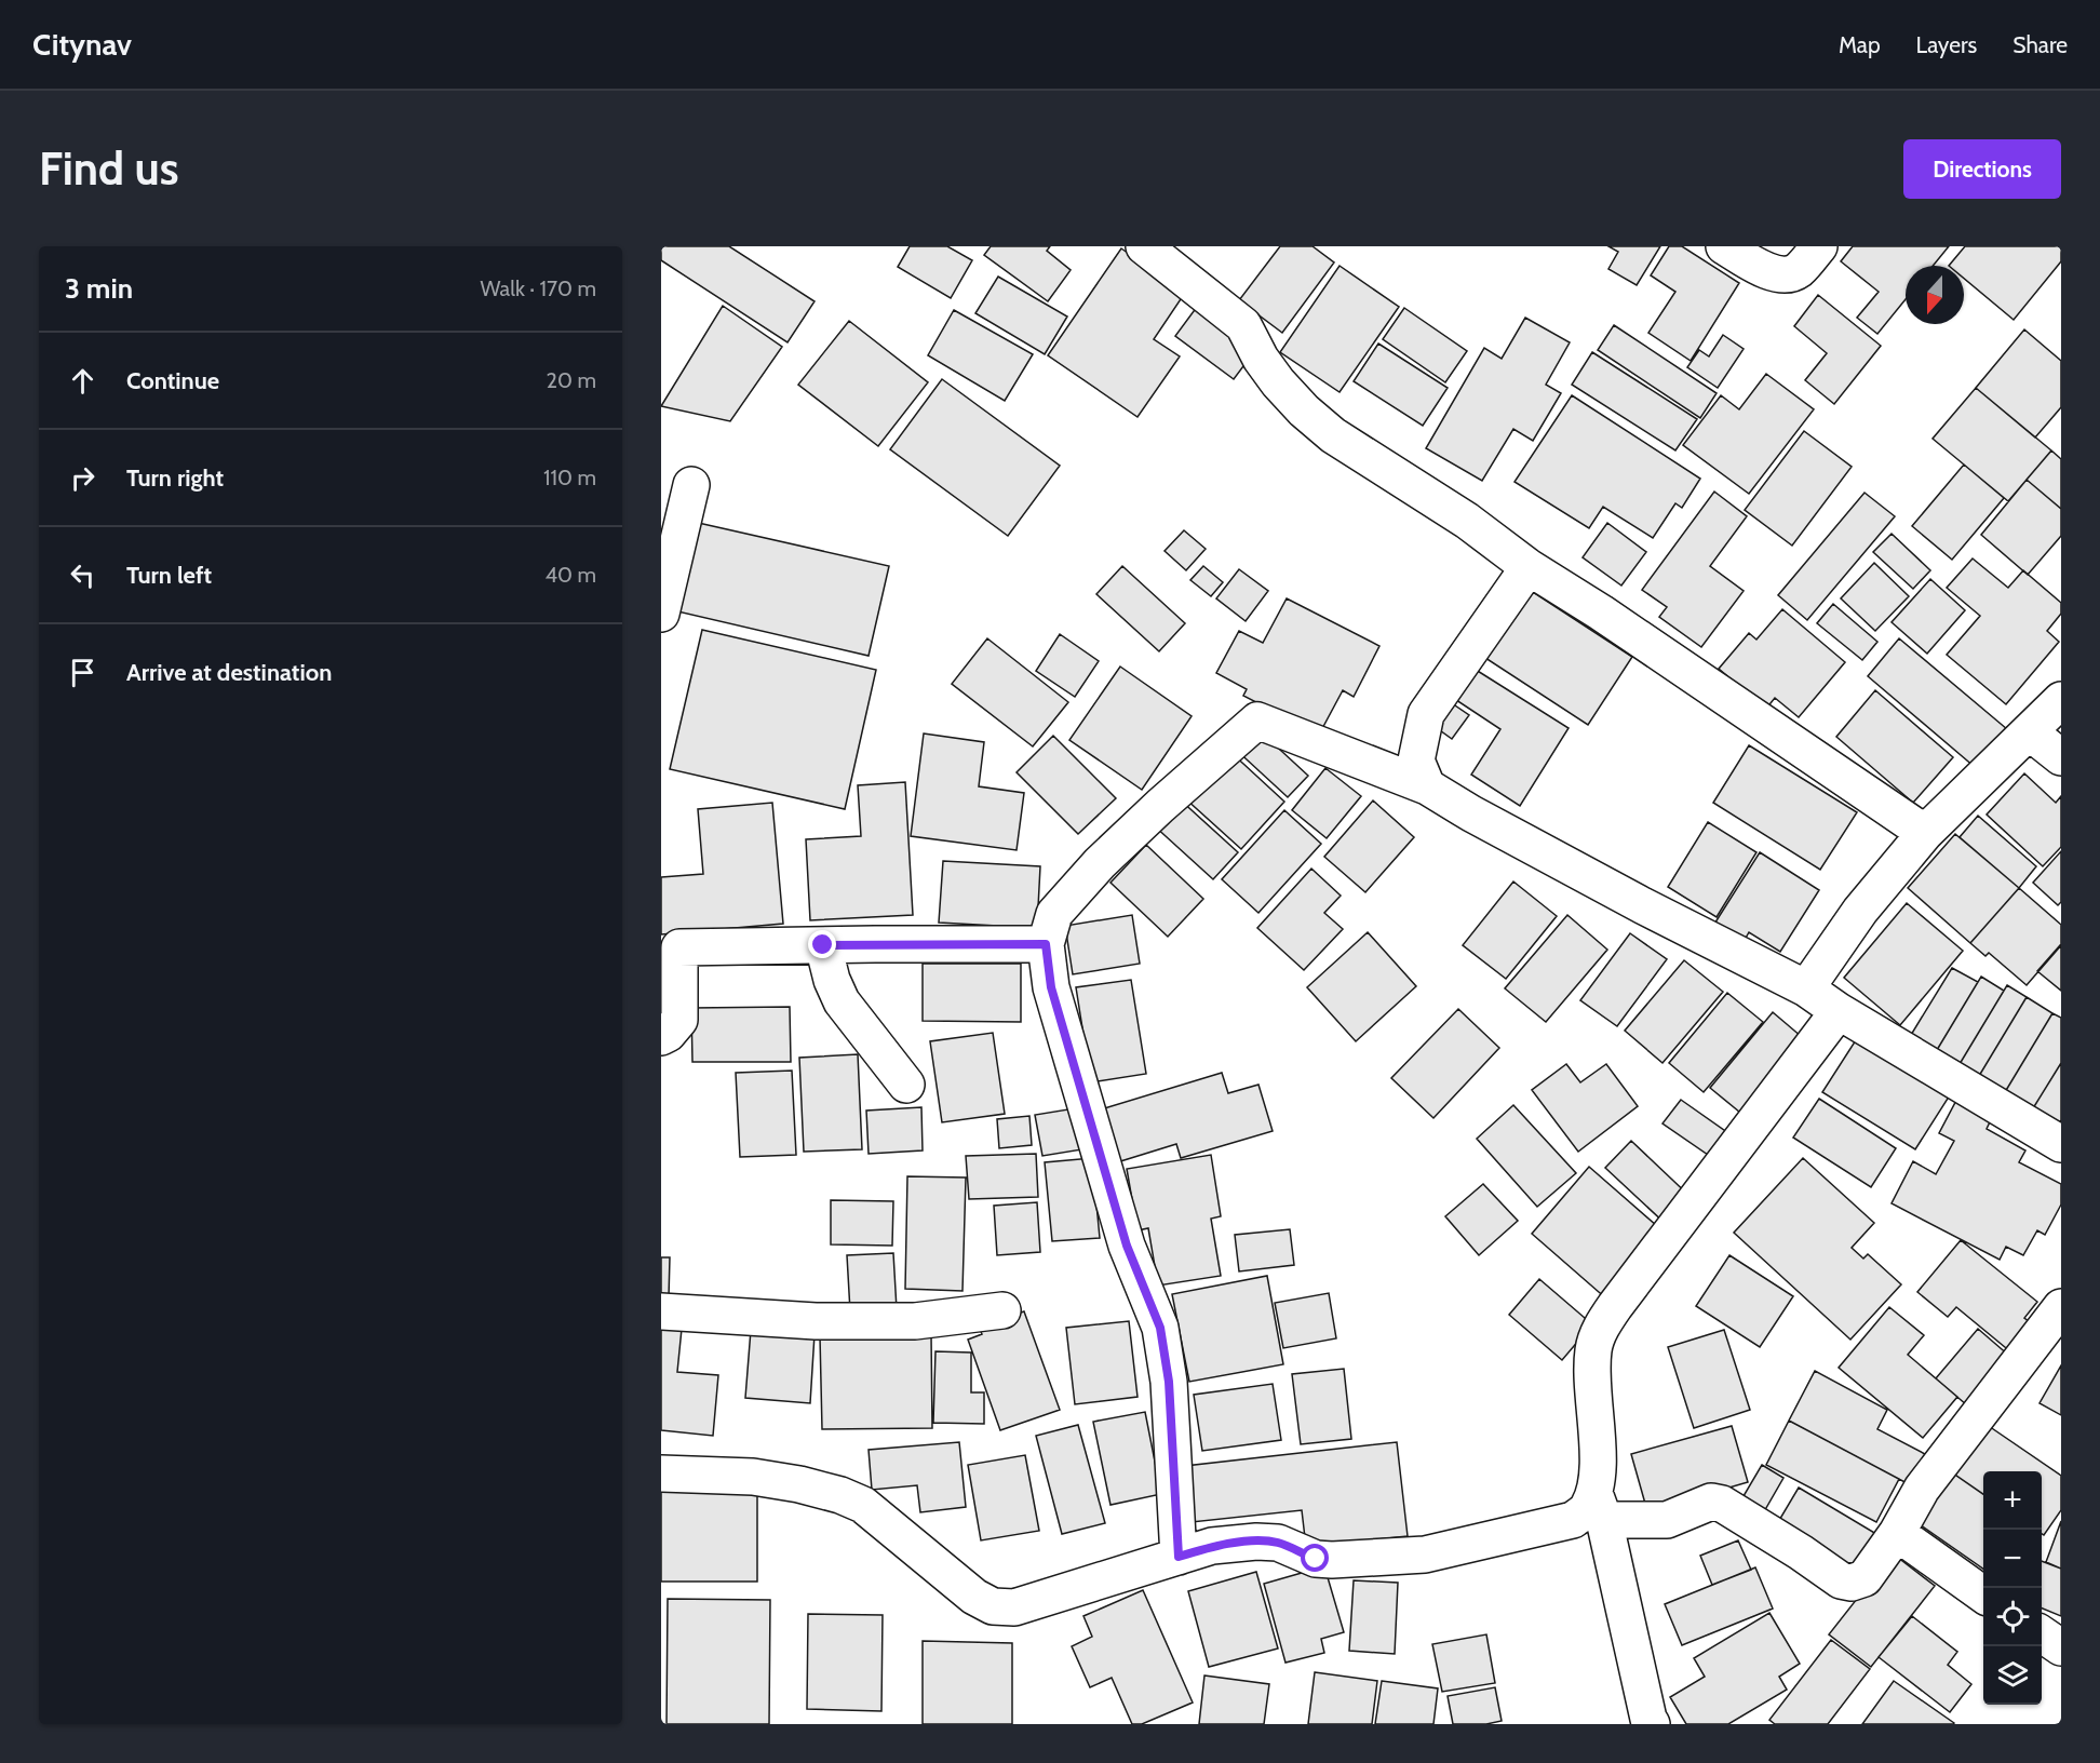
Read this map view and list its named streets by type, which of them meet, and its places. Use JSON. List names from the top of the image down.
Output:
{
  "north": "bottom",
  "page": {
    "header": "Citynav",
    "nav": ["Map", "Layers", "Share"],
    "buttons": "Directions",
    "title": "Find us",
    "heading": ["3 min", "Walk · 170 m"],
    "list": [
      ["Continue", "20 m"],
      ["Turn right", "110 m"],
      ["Turn left", "40 m"],
      "Arrive at destination"
    ],
    "map_buttons": ["+", "−"]
  }
}
